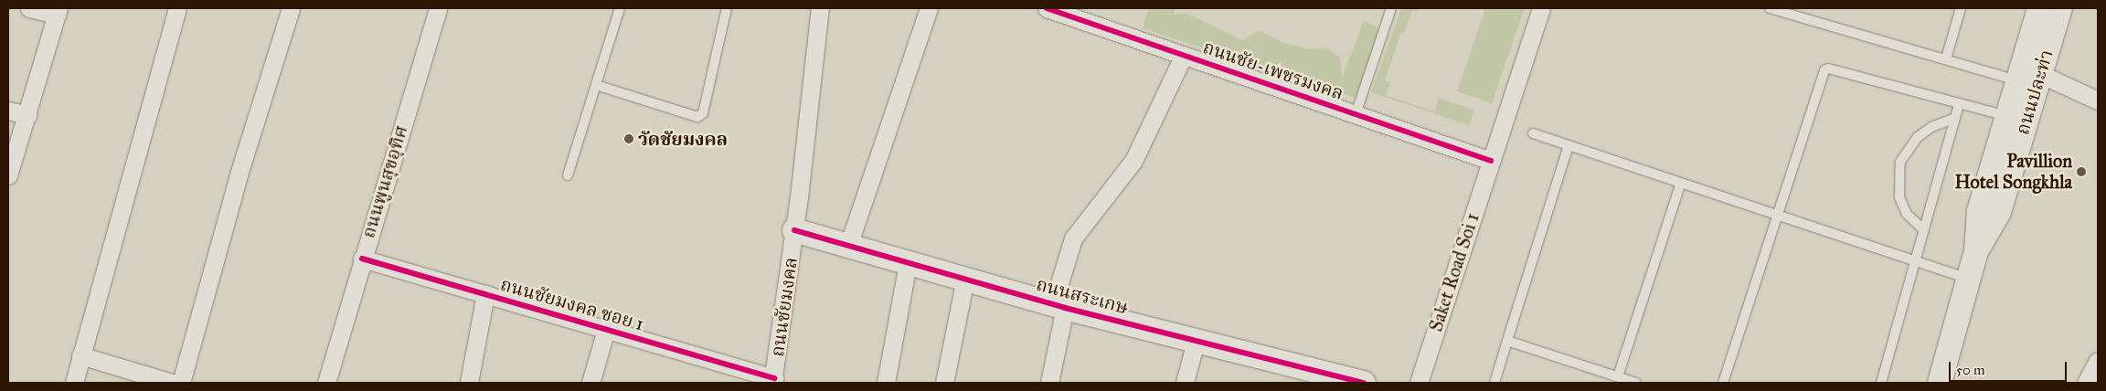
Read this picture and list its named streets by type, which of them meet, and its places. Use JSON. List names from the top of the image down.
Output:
{
  "streets": {
    "main road": ["ถนนปละท่า", "ถนนสระเกษ"],
    "street": [
      "ถนนชัย-เพชรมงคล",
      "ถนนพูนสุขอุทิศ",
      "Saket Road Soi 1",
      "ถนนชัยมงคล ซอย 1",
      "ถนนชัยมงคล"
    ]
  },
  "crossings": [
    ["ถนนชัย-เพชรมงคล", "Saket Road Soi 1"],
    ["ถนนพูนสุขอุทิศ", "ถนนชัยมงคล ซอย 1"],
    ["ถนนสระเกษ", "ถนนชัยมงคล"],
    ["ถนนชัยมงคล ซอย 1", "ถนนชัยมงคล"]
  ],
  "places": ["วัดชัยมงคล", "Pavillion Hotel Songkhla"],
  "scale_bar": "50 m"
}
